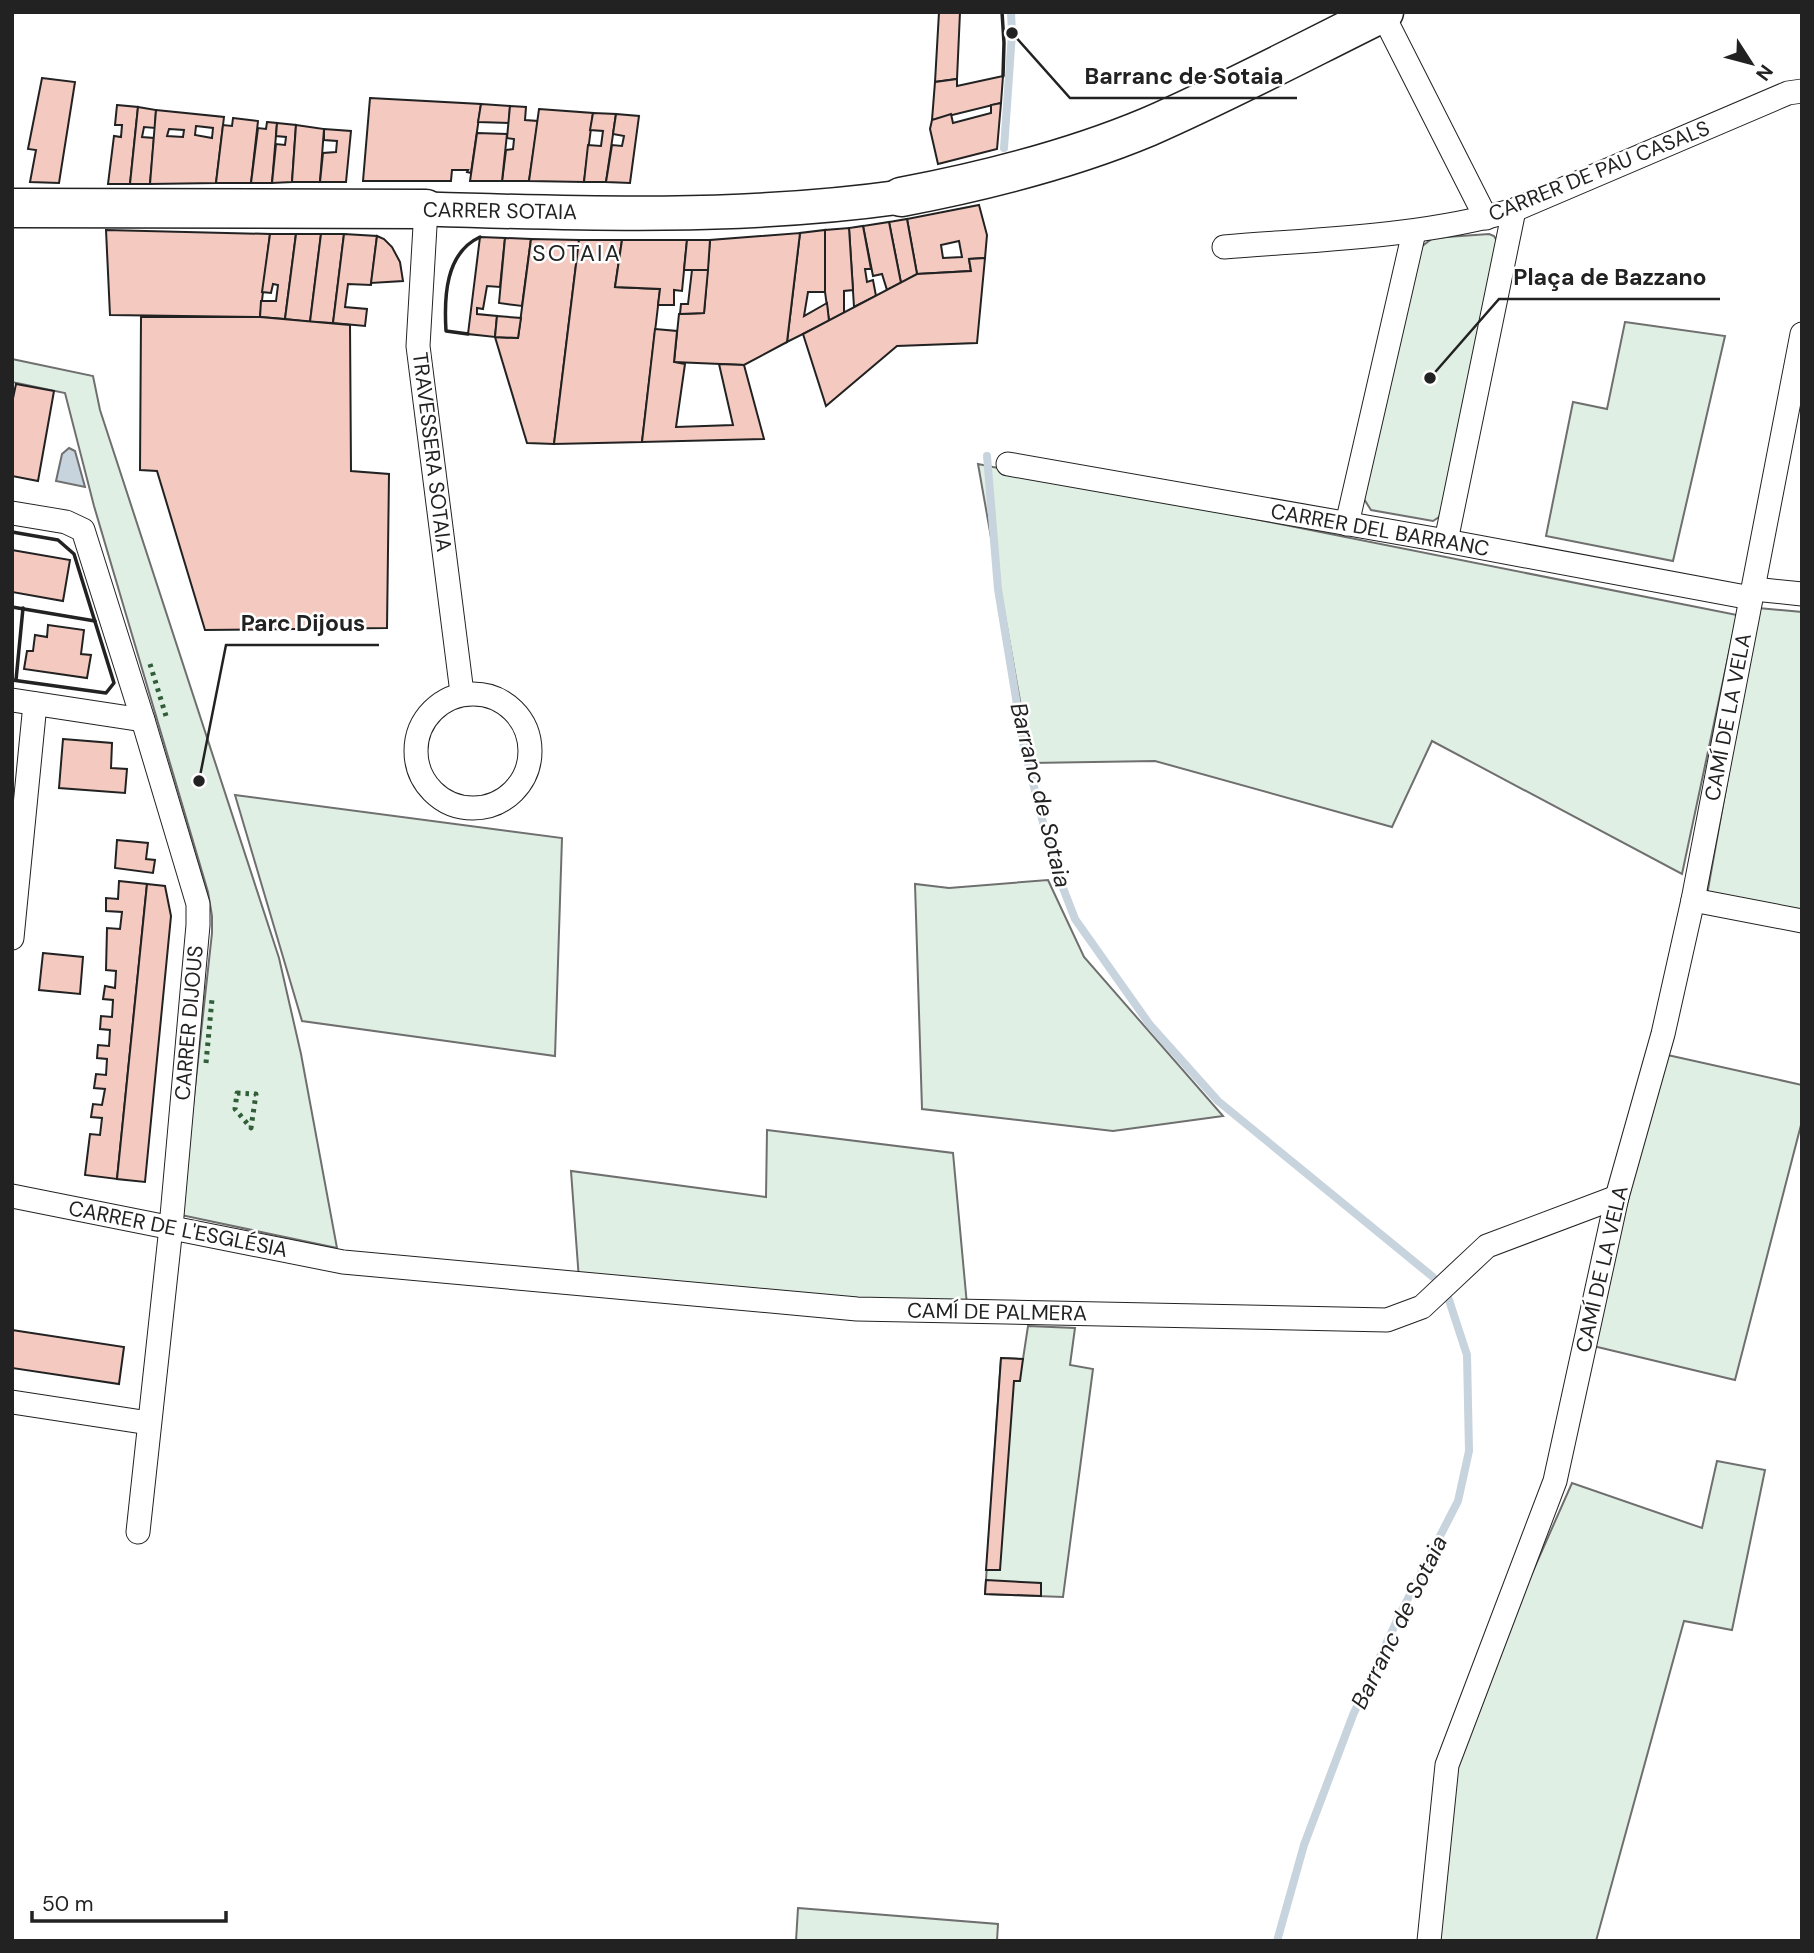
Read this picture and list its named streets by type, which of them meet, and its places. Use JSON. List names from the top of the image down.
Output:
{
  "streets": {
    "highway": ["CARRER SOTAIA"],
    "street": [
      "CARRER DE PAU CASALS",
      "TRAVESSERA SOTAIA",
      "CARRER DEL BARRANC",
      "CAMÍ DE LA VELA",
      "CARRER DIJOUS",
      "CARRER DE L'ESGLÉSIA",
      "CAMÍ DE PALMERA"
    ]
  },
  "crossings": [
    ["CARRER SOTAIA", "TRAVESSERA SOTAIA"],
    ["CARRER DEL BARRANC", "CAMÍ DE LA VELA"],
    ["CAMÍ DE LA VELA", "CAMÍ DE PALMERA"],
    ["CARRER DIJOUS", "CARRER DE L'ESGLÉSIA"],
    ["CARRER DE L'ESGLÉSIA", "CAMÍ DE PALMERA"]
  ],
  "districts": ["SOTAIA"],
  "water": ["Barranc de Sotaia"],
  "places": ["Barranc de Sotaia", "Plaça de Bazzano", "Parc Dijous"],
  "scale_bar": "50 m",
  "north": "bottom right"
}
